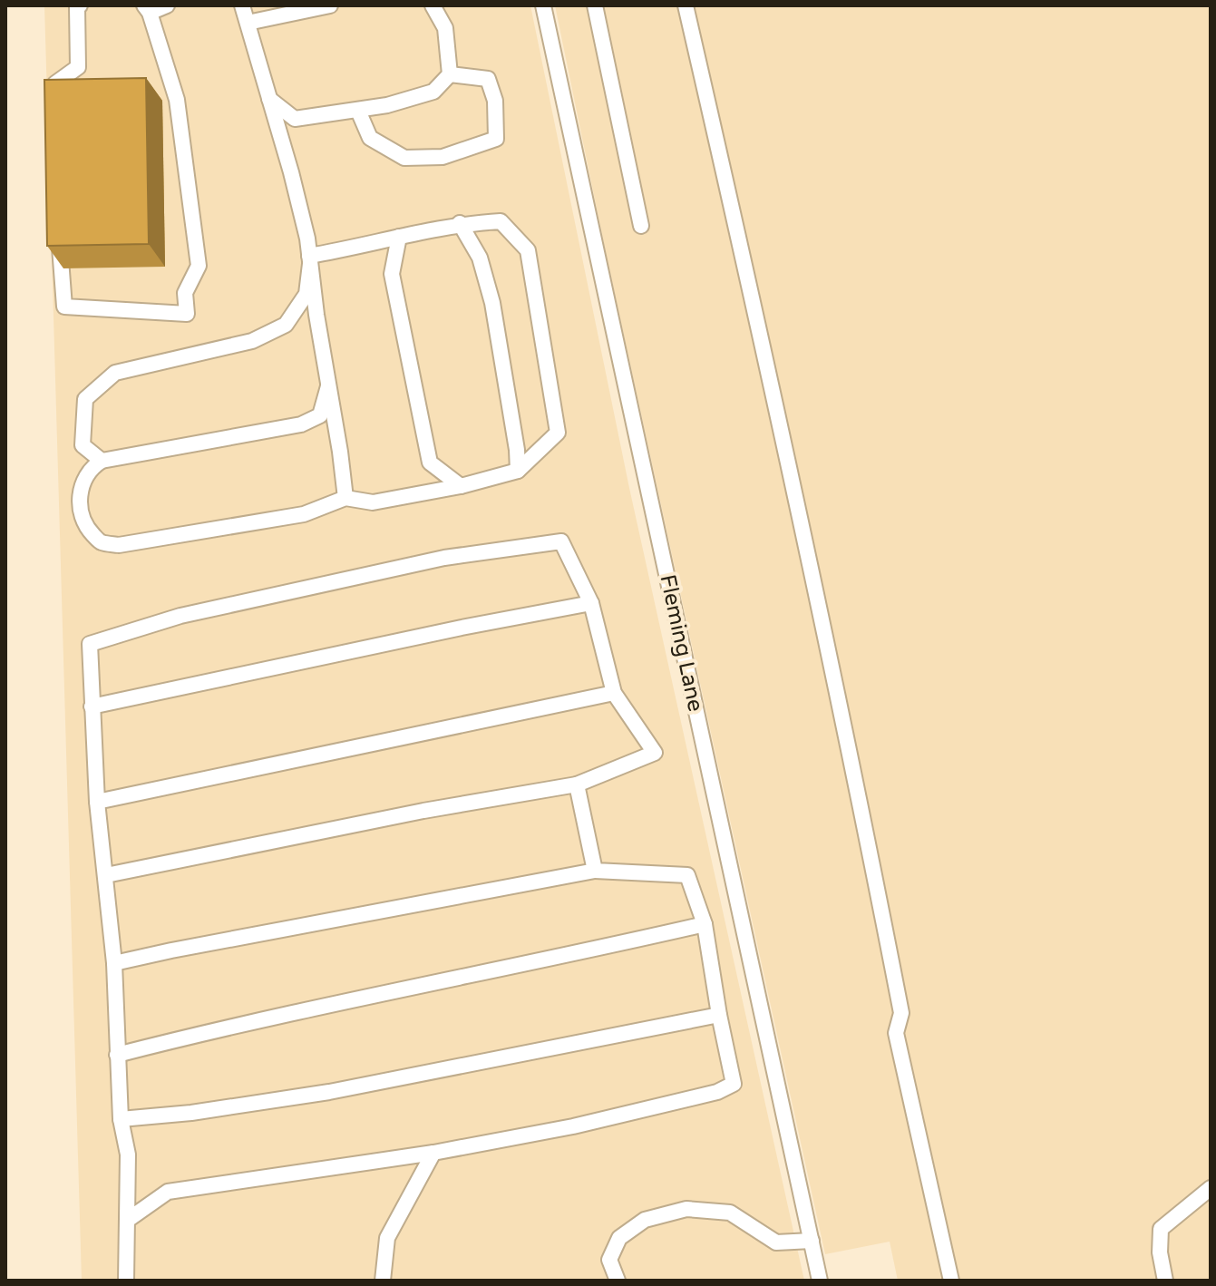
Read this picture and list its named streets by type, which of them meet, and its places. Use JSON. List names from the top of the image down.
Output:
{
  "streets": {
    "lane": ["Fleming Lane"]
  }
}
